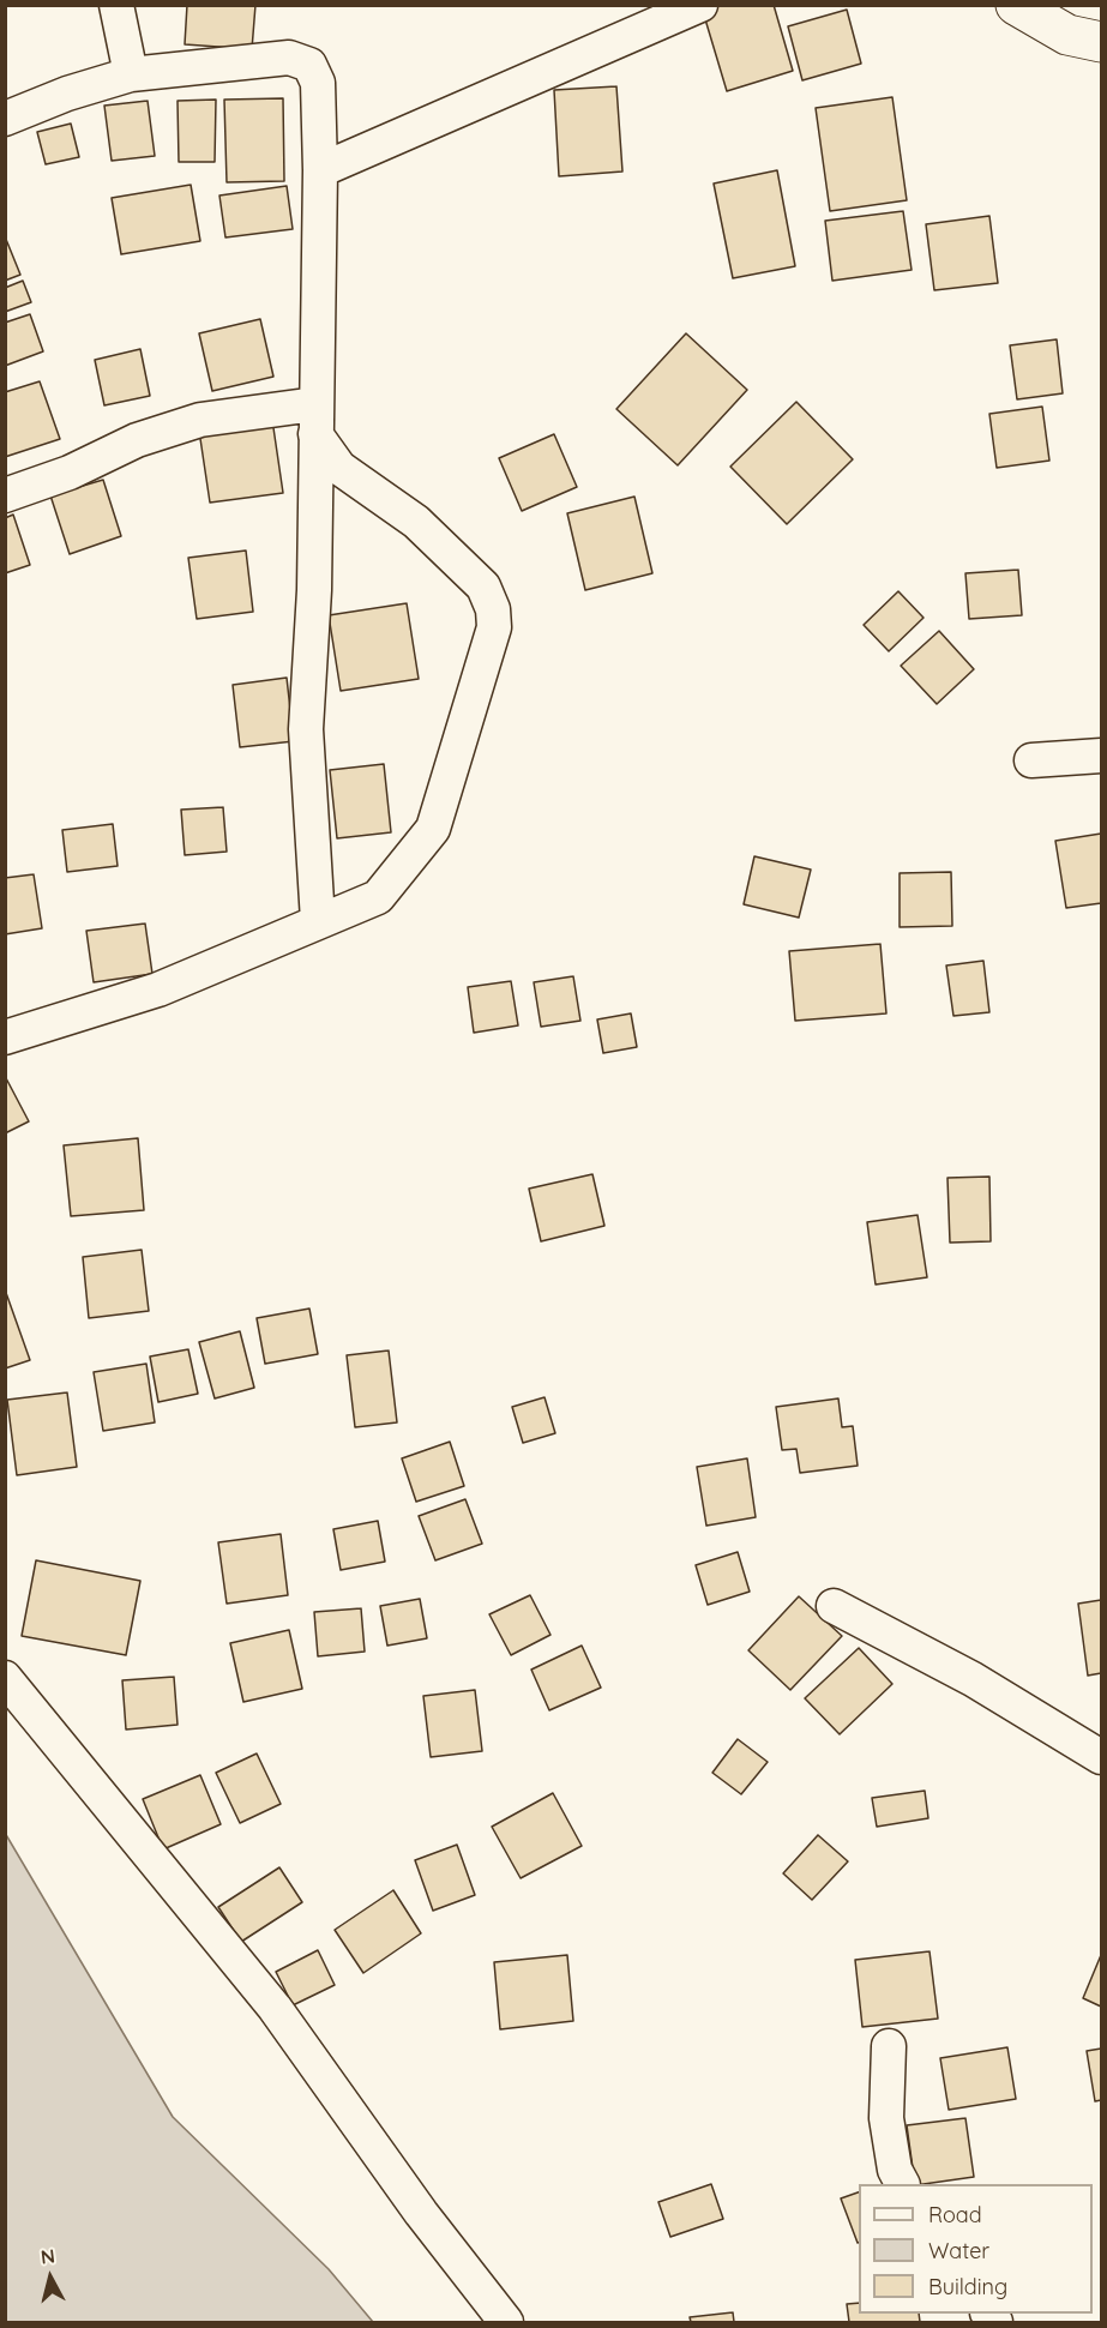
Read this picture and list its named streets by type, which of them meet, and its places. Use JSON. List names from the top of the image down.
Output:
{
  "legend": ["Road", "Water", "Building"],
  "north": "top"
}
